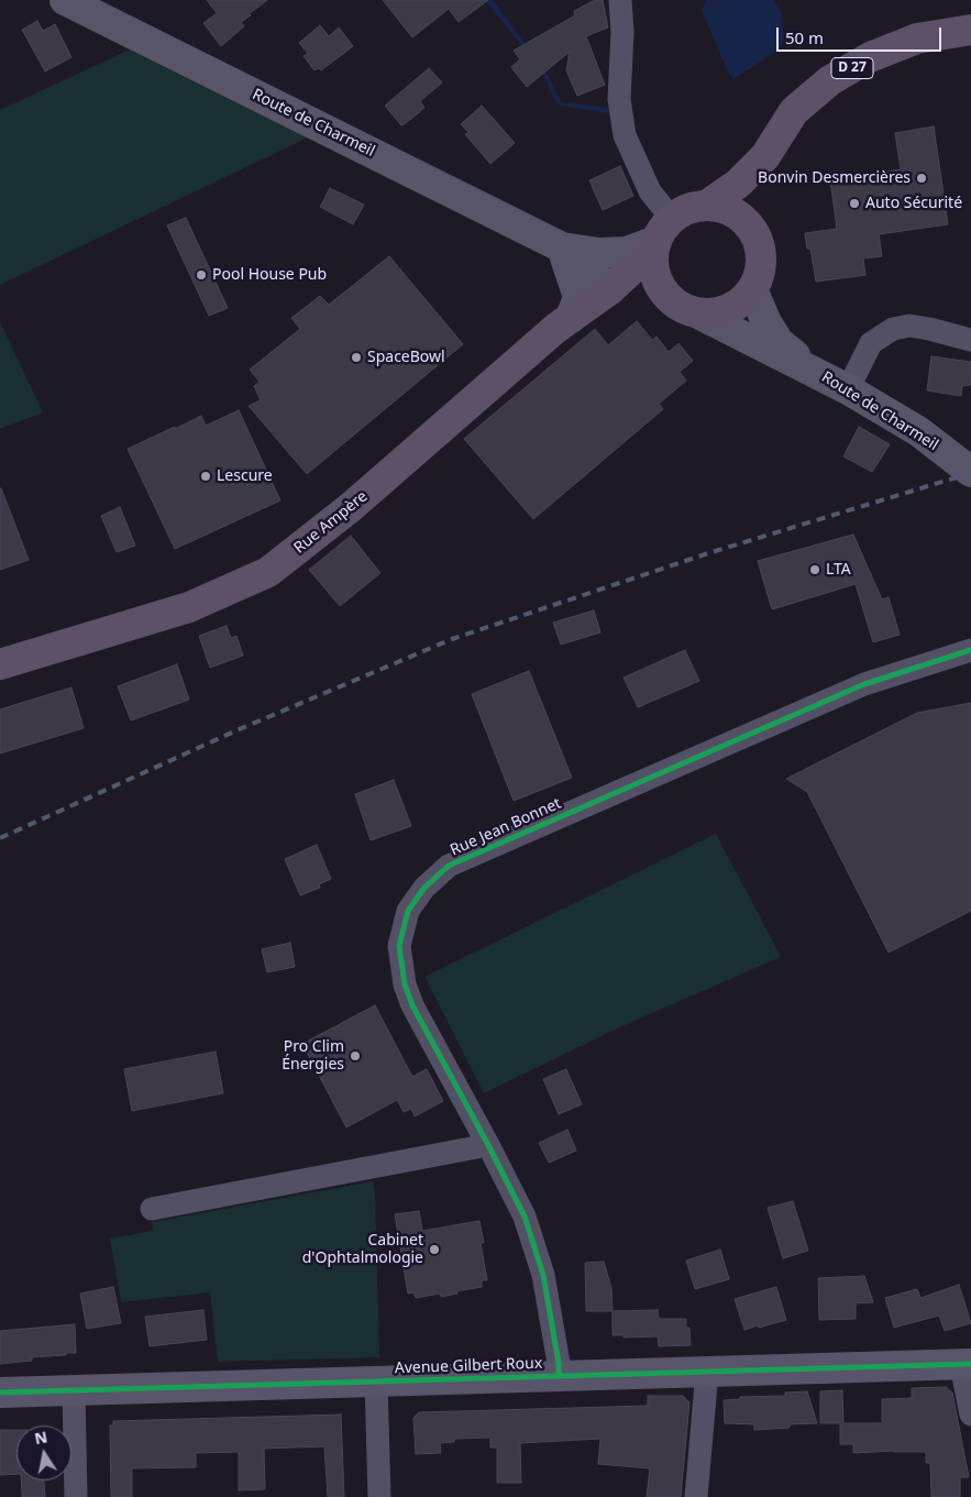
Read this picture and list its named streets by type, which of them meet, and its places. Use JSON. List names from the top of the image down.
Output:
{
  "streets": {
    "main road": [
      "D 27",
      "Route de Charmeil",
      "Rue Ampère",
      "Avenue Gilbert Roux"
    ],
    "street": ["Rue Jean Bonnet"]
  },
  "crossings": [
    ["D 27", "Route de Charmeil"],
    ["D 27", "Rue Ampère"],
    ["Route de Charmeil", "Rue Ampère"],
    ["Rue Jean Bonnet", "Avenue Gilbert Roux"]
  ],
  "places": [
    "Bonvin Desmercières",
    "Auto Sécurité",
    "Pool House Pub",
    "SpaceBowl",
    "Lescure",
    "LTA",
    "Pro Clim Énergies",
    "Cabinet d'Ophtalmologie"
  ],
  "scale_bar": "50 m",
  "north": "top"
}
